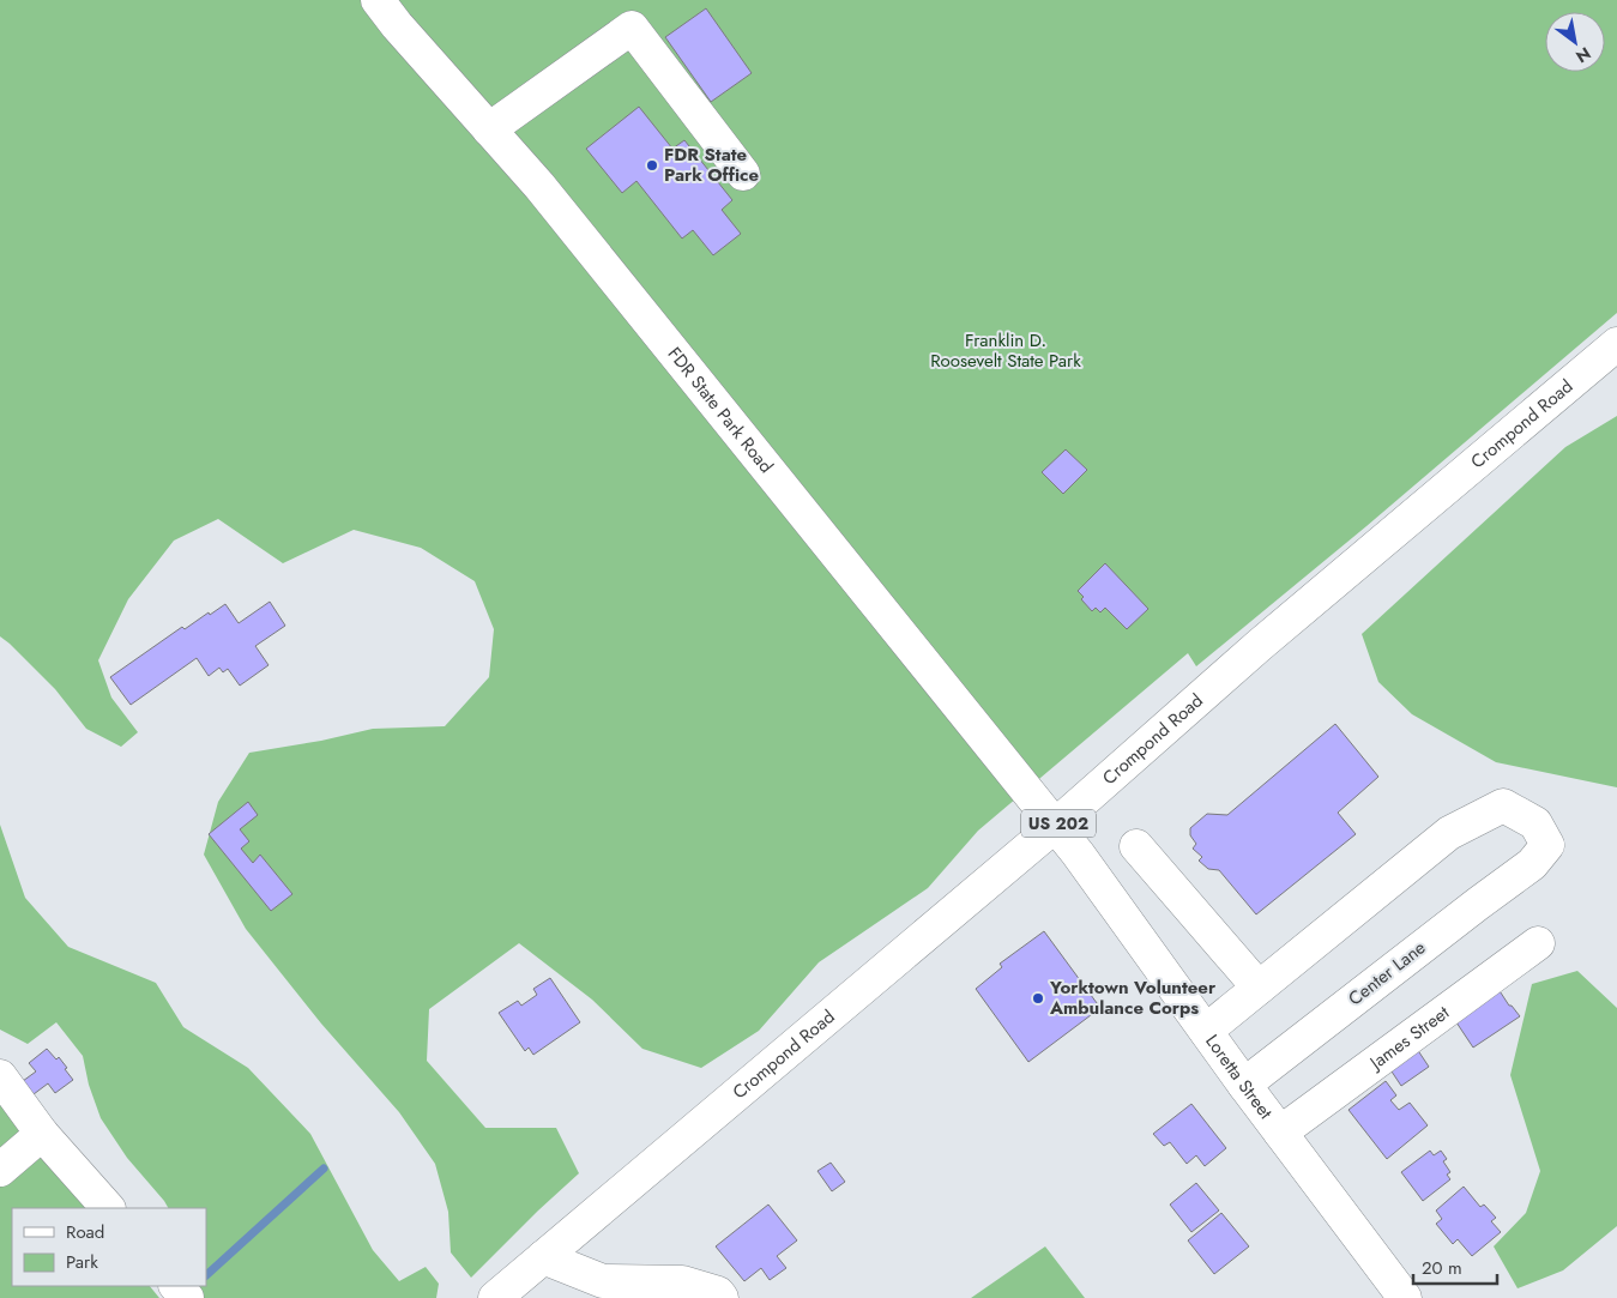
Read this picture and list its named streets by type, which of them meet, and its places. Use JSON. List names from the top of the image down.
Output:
{
  "streets": {
    "main road": [
      "FDR State Park Road",
      "Crompond Road",
      "US 202",
      "Center Lane",
      "James Street",
      "Loretta Street"
    ]
  },
  "crossings": [
    ["FDR State Park Road", "Crompond Road"],
    ["FDR State Park Road", "Loretta Street"],
    ["Crompond Road", "Loretta Street"],
    ["Center Lane", "Loretta Street"],
    ["James Street", "Loretta Street"]
  ],
  "parks": ["Franklin D. Roosevelt State Park"],
  "places": ["FDR State Park Office", "Yorktown Volunteer Ambulance Corps"],
  "legend": ["Road", "Park"],
  "scale_bar": "20 m",
  "north": "bottom right"
}
